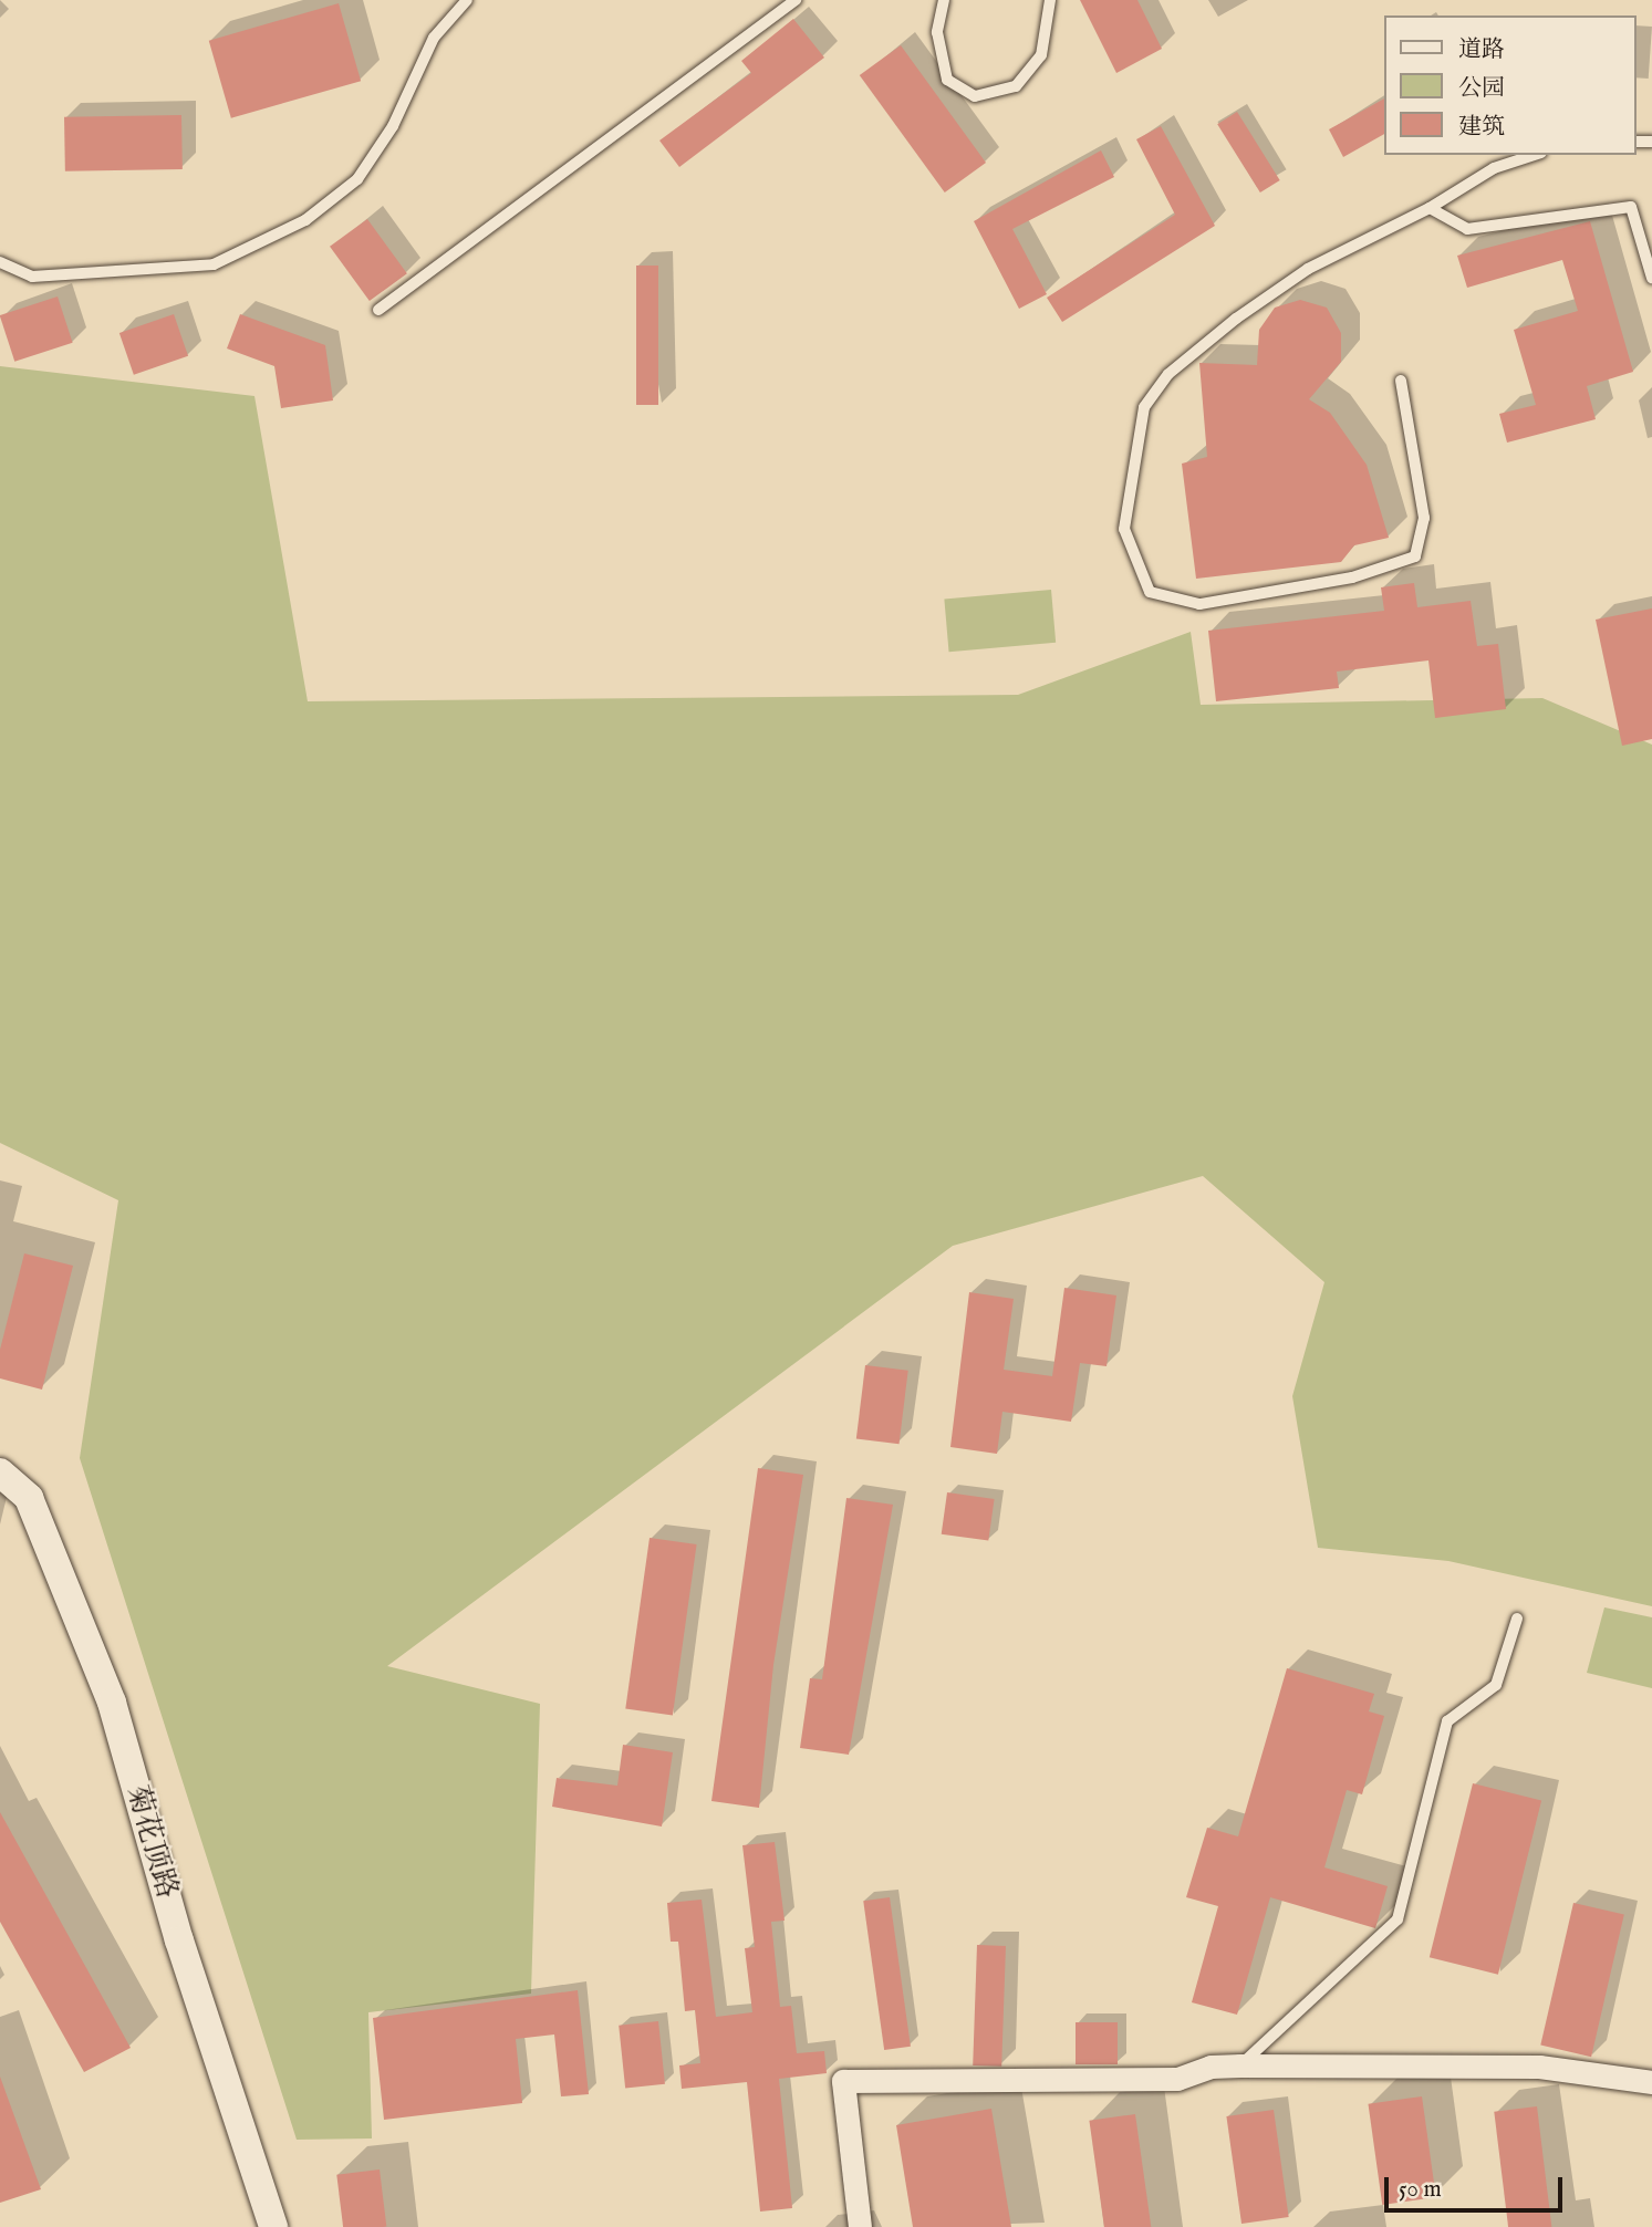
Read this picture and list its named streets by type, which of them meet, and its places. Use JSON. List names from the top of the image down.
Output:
{
  "streets": {
    "street": ["菊花顶路"]
  },
  "legend": ["道路", "公园", "建筑"],
  "scale_bar": "50 m"
}
